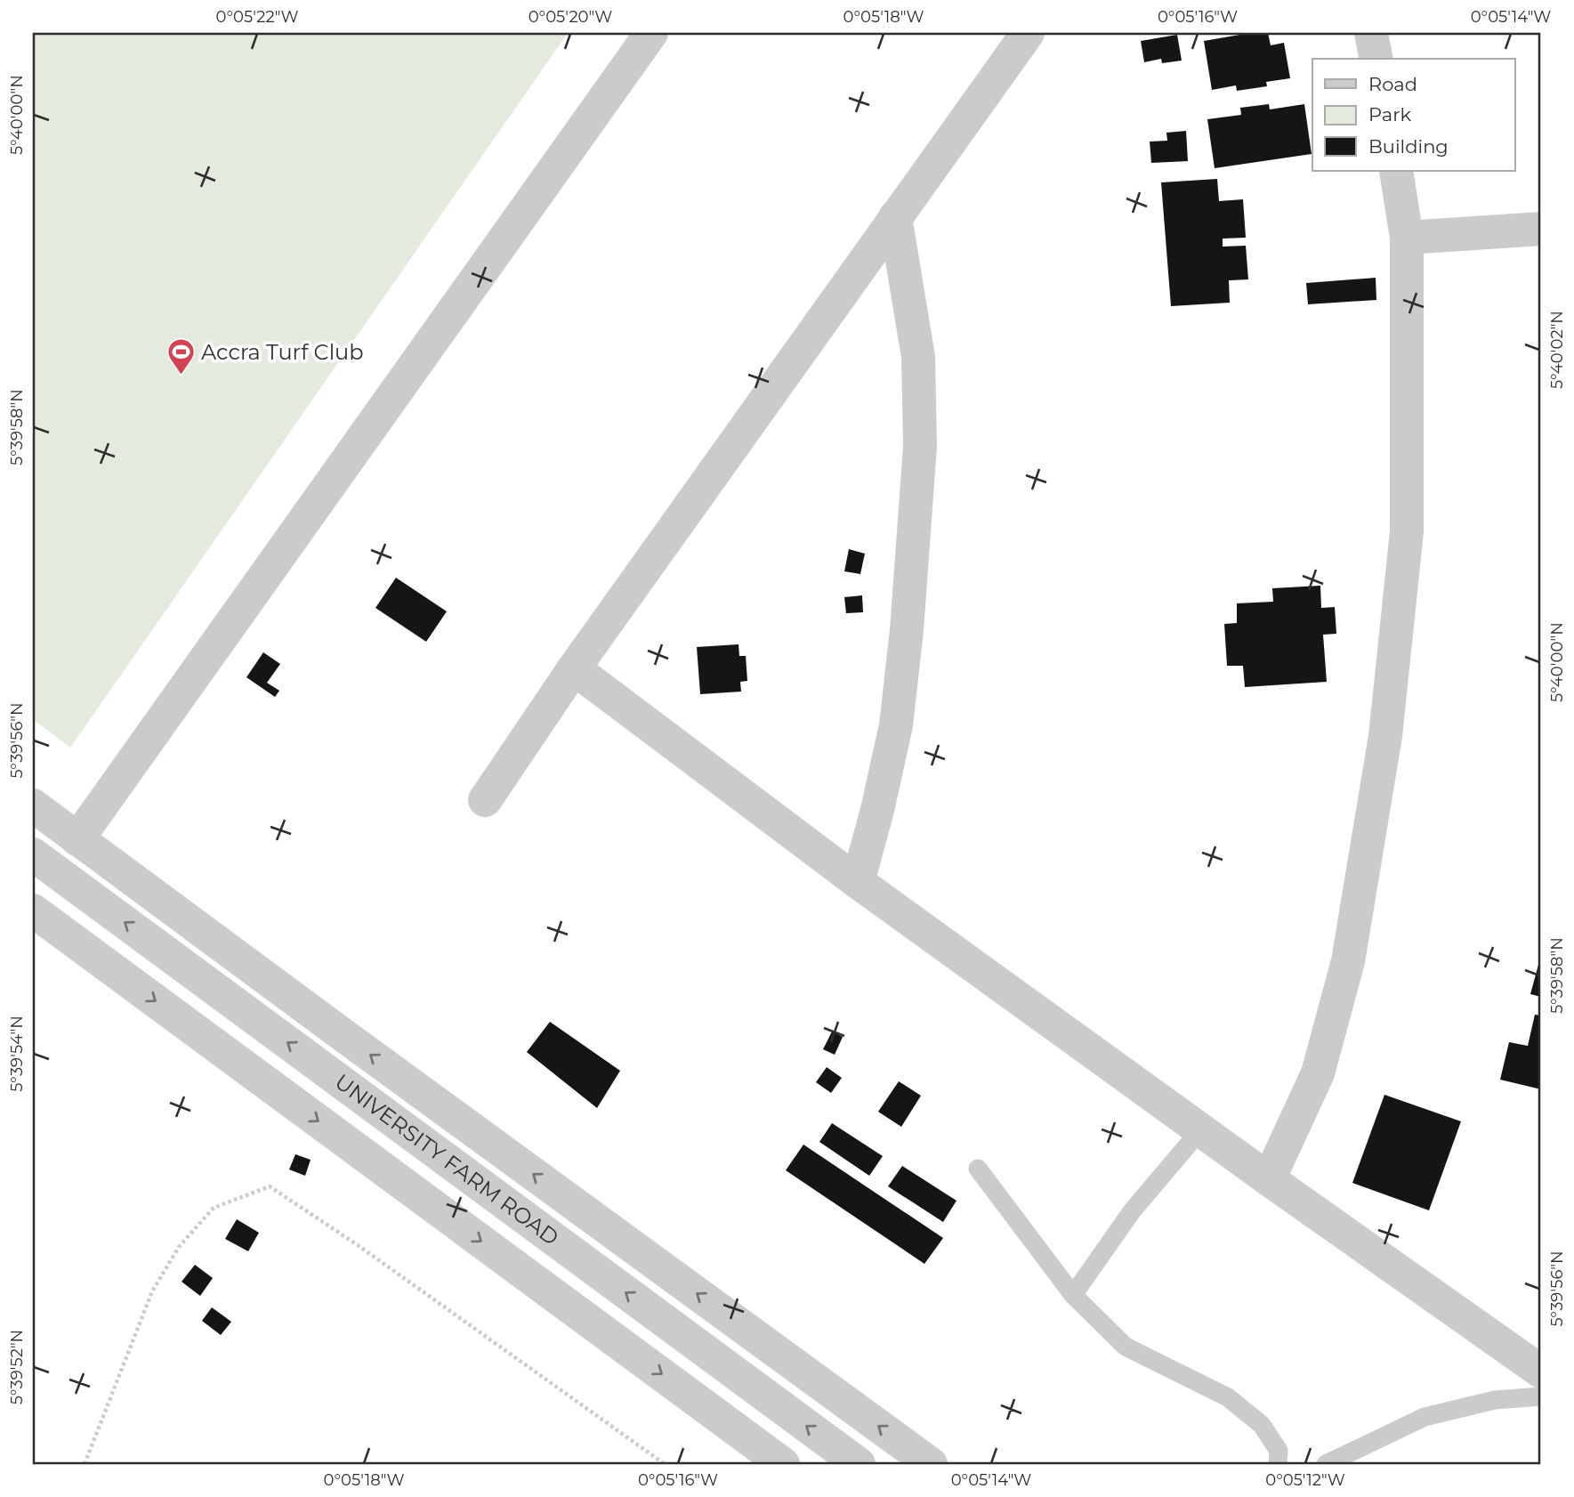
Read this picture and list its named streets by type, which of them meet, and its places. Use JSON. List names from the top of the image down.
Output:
{
  "streets": {
    "street": ["UNIVERSITY FARM ROAD"]
  },
  "places": {
    "sports": ["Accra Turf Club"]
  },
  "legend": ["Road", "Park", "Building"],
  "coordinates": [
    "0°05'22\"W",
    "0°05'20\"W",
    "0°05'18\"W",
    "0°05'16\"W",
    "0°05'14\"W",
    "5°40'00\"N",
    "5°40'02\"N",
    "5°39'58\"N",
    "5°39'56\"N",
    "5°39'54\"N",
    "5°39'52\"N",
    "0°05'12\"W"
  ]
}
